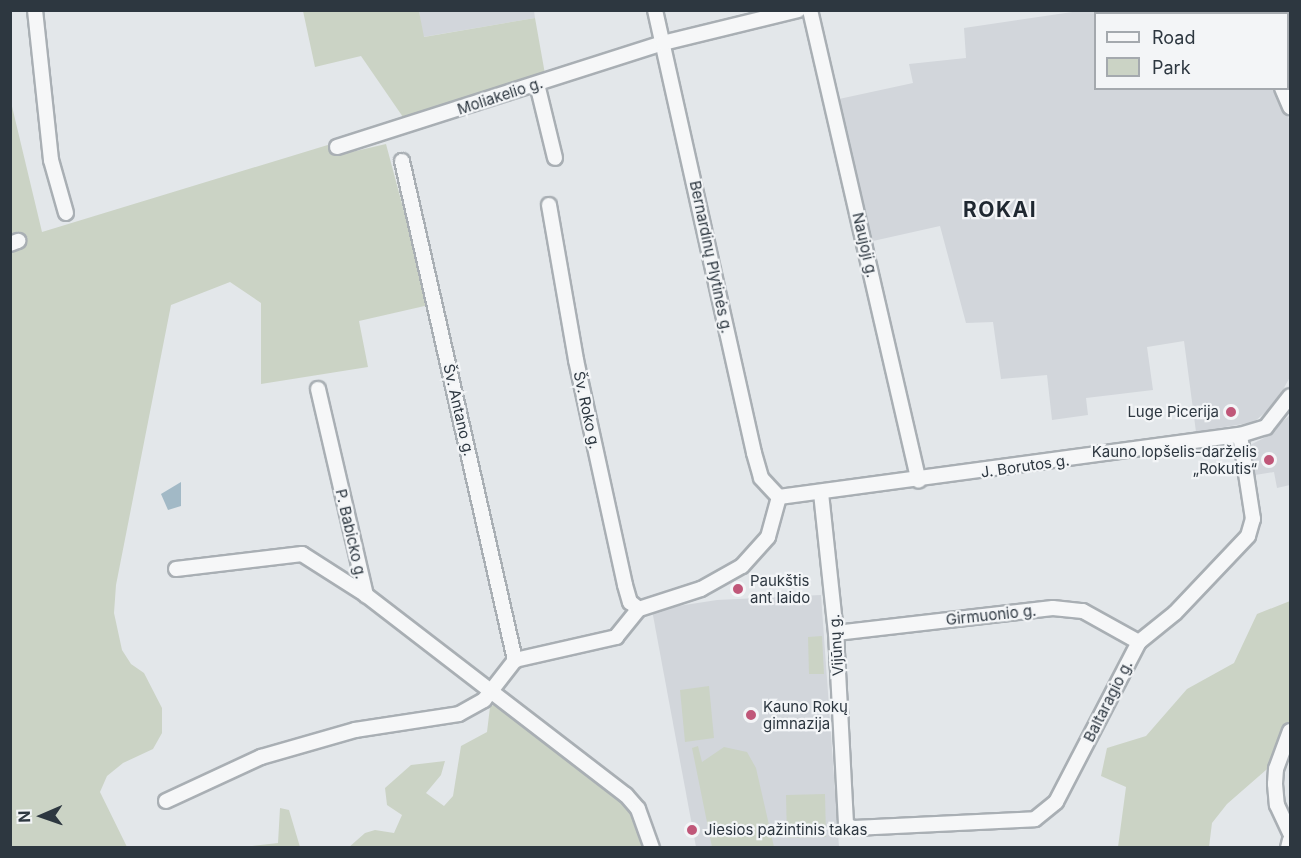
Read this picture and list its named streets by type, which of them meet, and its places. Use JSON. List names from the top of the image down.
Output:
{
  "streets": {
    "street": [
      "Moliakelio g.",
      "Naujoji g.",
      "Bernardinų Plytinės g.",
      "Šv. Antano g.",
      "Šv. Roko g.",
      "J. Borutos g.",
      "P. Babicko g.",
      "Girmuonio g.",
      "Vijūnų g.",
      "Baltaragio g."
    ]
  },
  "crossings": [
    ["Moliakelio g.", "Bernardinų Plytinės g."],
    ["Naujoji g.", "J. Borutos g."],
    ["Bernardinų Plytinės g.", "J. Borutos g."],
    ["J. Borutos g.", "Vijūnų g."],
    ["J. Borutos g.", "Baltaragio g."],
    ["Girmuonio g.", "Vijūnų g."],
    ["Girmuonio g.", "Baltaragio g."],
    ["Vijūnų g.", "Baltaragio g."]
  ],
  "districts": ["ROKAI"],
  "places": [
    "Luge Picerija",
    "Kauno lopšelis-darželis „Rokutis“",
    "Paukštis ant laido",
    "Kauno Rokų gimnazija",
    "Jiesios pažintinis takas"
  ],
  "legend": ["Road", "Park"],
  "north": "left"
}
